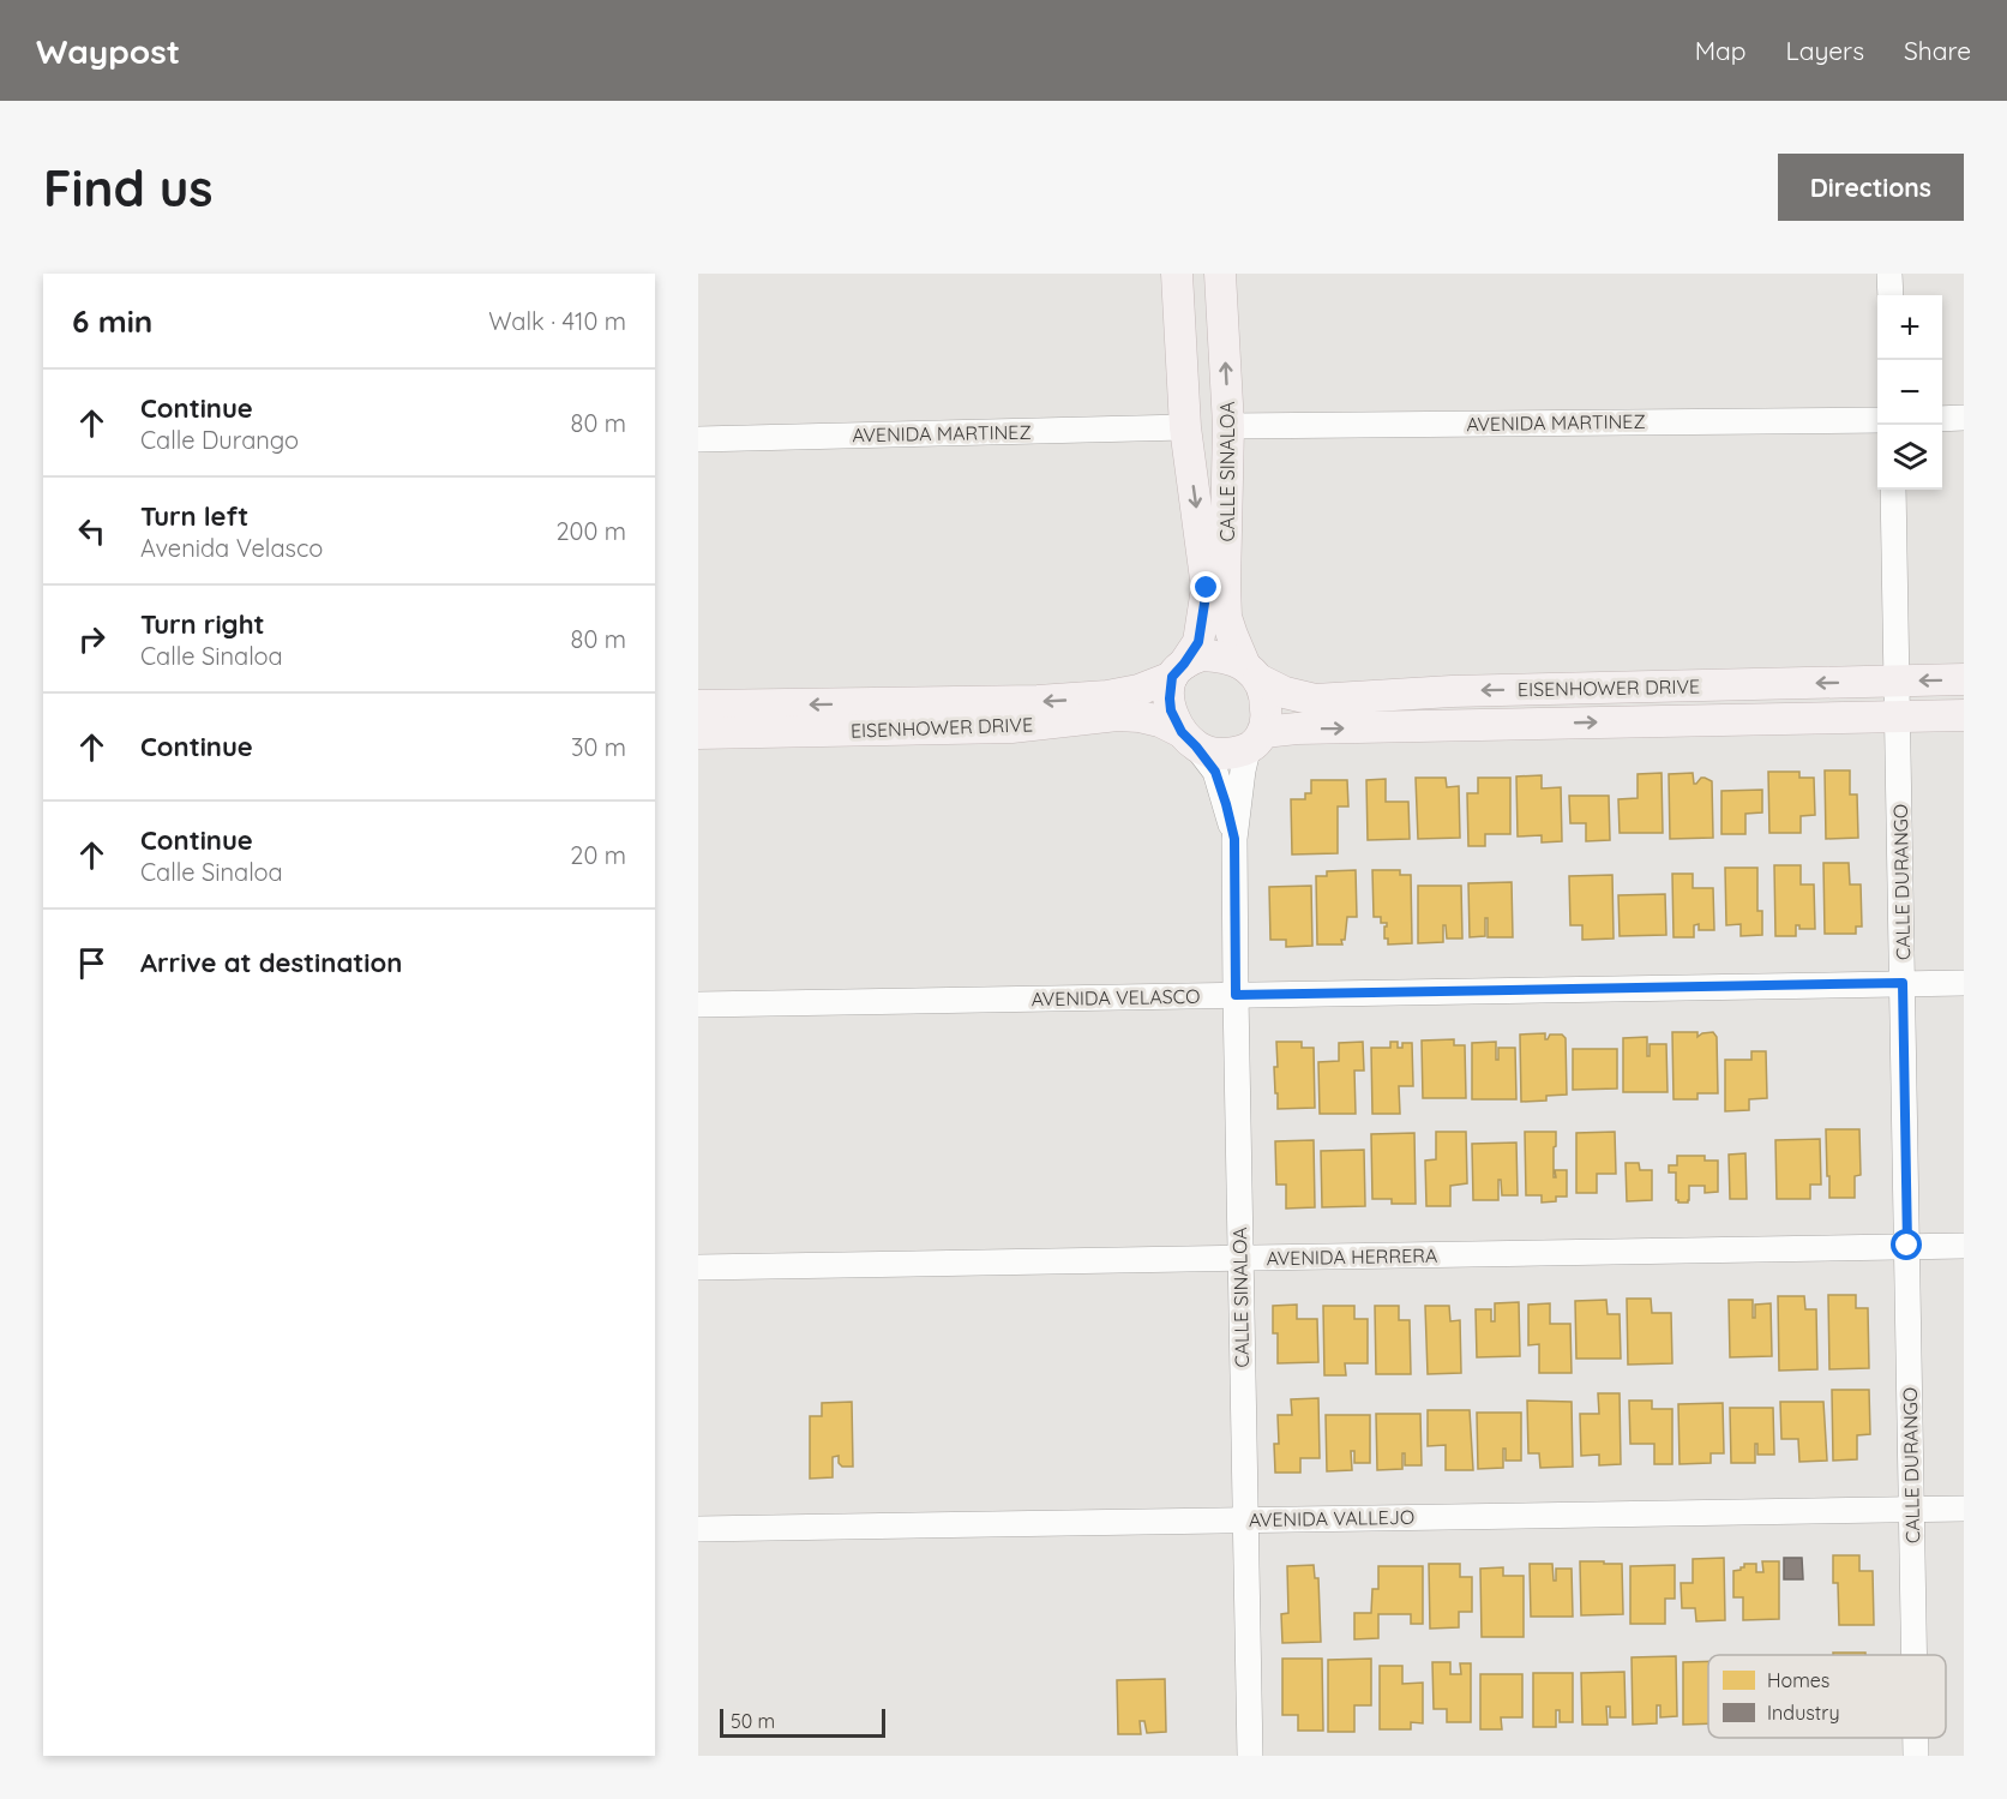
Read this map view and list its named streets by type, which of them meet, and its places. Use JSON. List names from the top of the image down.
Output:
{
  "streets": {
    "main road": ["CALLE SINALOA", "EISENHOWER DRIVE"],
    "street": [
      "AVENIDA MARTINEZ",
      "CALLE DURANGO",
      "AVENIDA VELASCO",
      "AVENIDA HERRERA",
      "AVENIDA VALLEJO"
    ]
  },
  "crossings": [
    ["AVENIDA MARTINEZ", "CALLE SINALOA"],
    ["CALLE SINALOA", "EISENHOWER DRIVE"],
    ["CALLE SINALOA", "AVENIDA VELASCO"],
    ["CALLE SINALOA", "AVENIDA HERRERA"],
    ["CALLE SINALOA", "AVENIDA VALLEJO"],
    ["EISENHOWER DRIVE", "CALLE DURANGO"],
    ["CALLE DURANGO", "AVENIDA VELASCO"],
    ["CALLE DURANGO", "AVENIDA HERRERA"],
    ["CALLE DURANGO", "AVENIDA VALLEJO"]
  ],
  "legend": ["Homes", "Industry"],
  "scale_bar": "50 m",
  "page": {
    "header": "Waypost",
    "nav": ["Map", "Layers", "Share"],
    "buttons": "Directions",
    "title": "Find us",
    "heading": ["6 min", "Walk · 410 m"],
    "map_buttons": ["+", "−"],
    "list": [
      ["Continue", "Calle Durango", "80 m"],
      ["Turn left", "Avenida Velasco", "200 m"],
      ["Turn right", "Calle Sinaloa", "80 m"],
      ["Continue", "30 m"],
      ["Continue", "Calle Sinaloa", "20 m"],
      "Arrive at destination"
    ],
    "scale": "50 m"
  }
}
